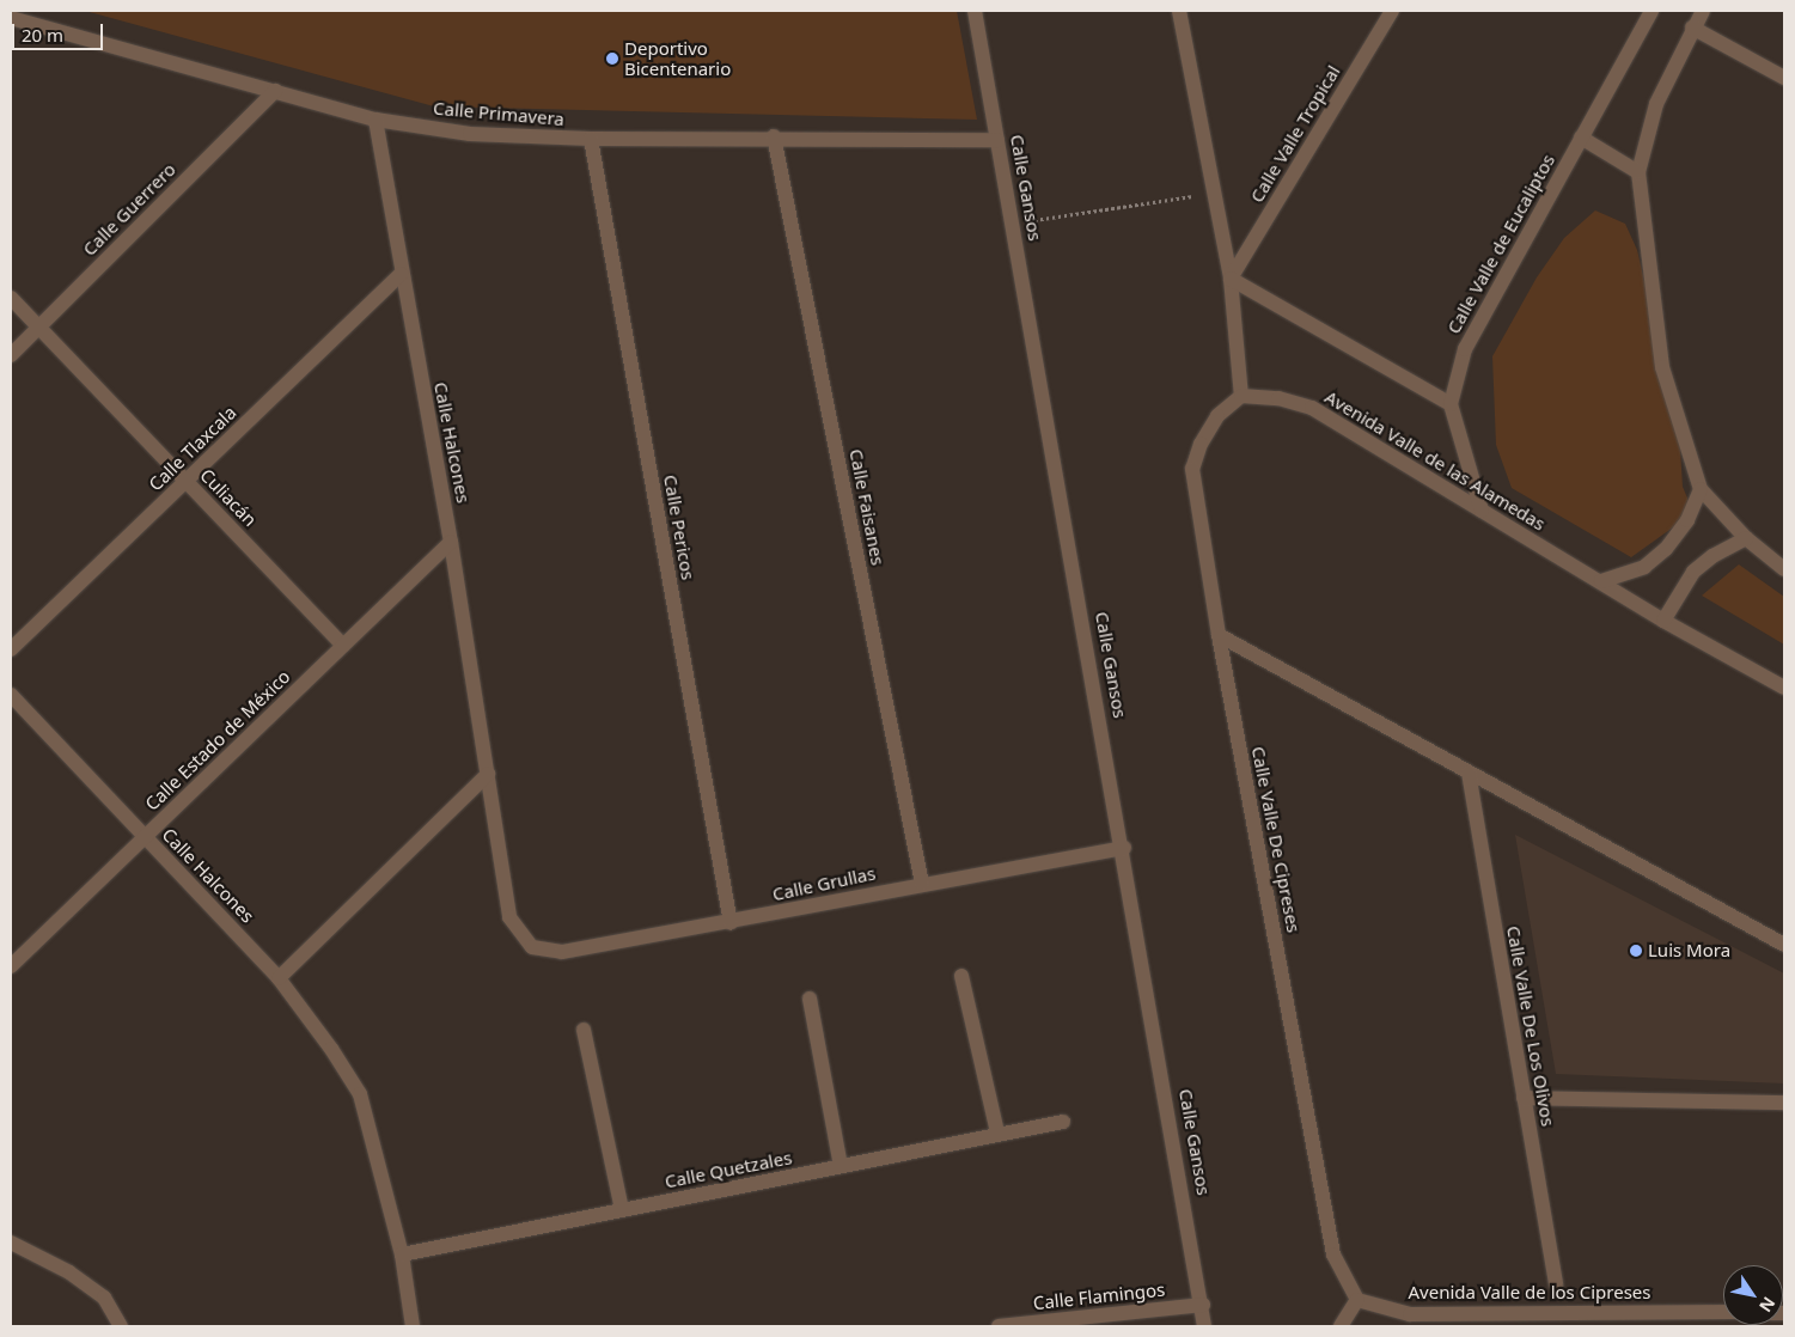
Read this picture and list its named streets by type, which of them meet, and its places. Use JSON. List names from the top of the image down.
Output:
{
  "streets": {
    "street": [
      "Calle Primavera",
      "Calle Valle Tropical",
      "Calle Gansos",
      "Calle Guerrero",
      "Calle Valle de Eucaliptos",
      "Calle Halcones",
      "Calle Tlaxcala",
      "Avenida Valle de las Alamedas",
      "Culiacán",
      "Calle Faisanes",
      "Calle Pericos",
      "Calle Estado de México",
      "Calle Valle De Cipreses",
      "Calle Grullas",
      "Calle Valle De Los Olivos",
      "Calle Quetzales",
      "Avenida Valle de los Cipreses",
      "Calle Flamingos"
    ]
  },
  "crossings": [
    ["Calle Primavera", "Calle Gansos"],
    ["Calle Primavera", "Calle Guerrero"],
    ["Calle Primavera", "Calle Halcones"],
    ["Calle Primavera", "Calle Faisanes"],
    ["Calle Primavera", "Calle Pericos"],
    ["Calle Gansos", "Calle Grullas"],
    ["Calle Gansos", "Calle Flamingos"],
    ["Calle Guerrero", "Culiacán"],
    ["Calle Halcones", "Calle Tlaxcala"],
    ["Calle Halcones", "Calle Estado de México"],
    ["Calle Halcones", "Calle Grullas"],
    ["Calle Halcones", "Calle Quetzales"],
    ["Calle Tlaxcala", "Culiacán"],
    ["Avenida Valle de las Alamedas", "Calle Valle De Cipreses"],
    ["Culiacán", "Calle Estado de México"],
    ["Calle Faisanes", "Calle Grullas"],
    ["Calle Pericos", "Calle Grullas"],
    ["Calle Valle De Cipreses", "Avenida Valle de los Cipreses"]
  ],
  "places": ["Deportivo Bicentenario", "Luis Mora"],
  "scale_bar": "20 m",
  "north": "bottom right"
}
